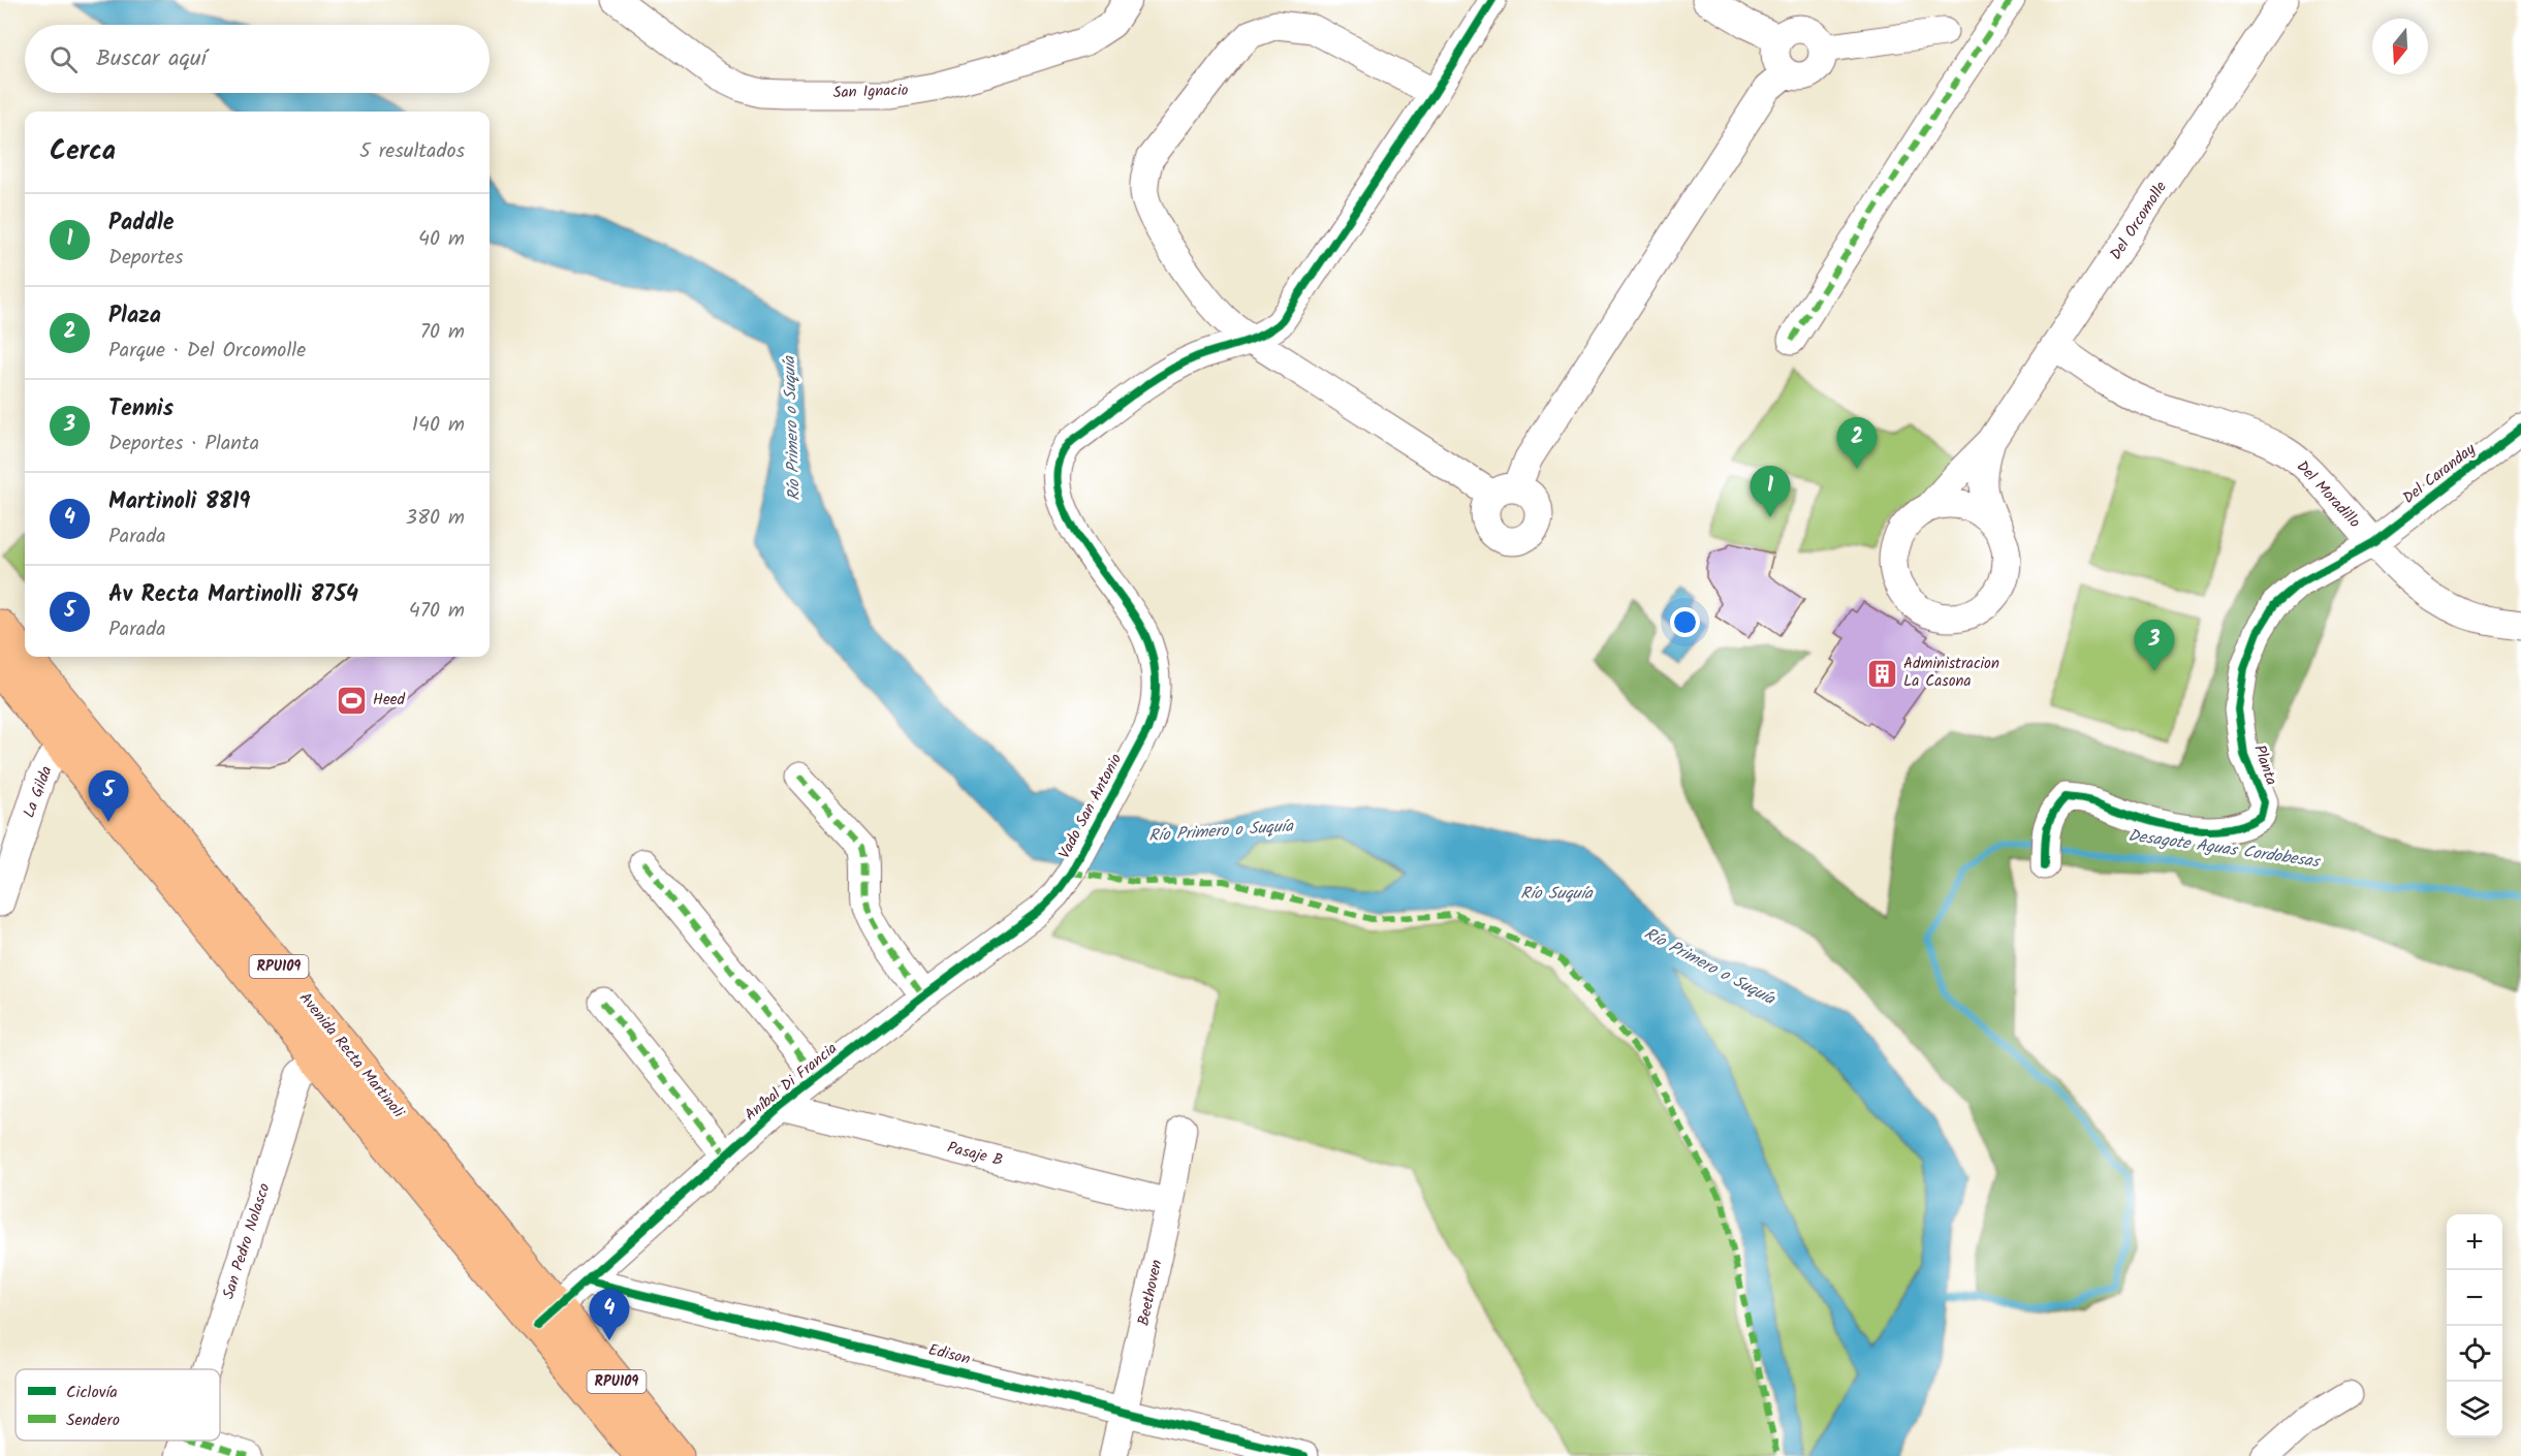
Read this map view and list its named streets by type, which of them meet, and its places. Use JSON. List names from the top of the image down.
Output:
{
  "streets": {
    "main road": ["RPU109", "Avenida Recta Martinoli"],
    "street": [
      "San Ignacio",
      "Del Orcomolle",
      "Del Caranday",
      "Del Moradillo",
      "Planta",
      "La Gilda",
      "Vado San Antonio",
      "Aníbal Di Francia",
      "Pasaje B",
      "San Pedro Nolasco",
      "Beethoven",
      "Edison"
    ]
  },
  "crossings": [
    ["Del Orcomolle", "Del Moradillo"],
    ["Del Caranday", "Del Moradillo"],
    ["Del Caranday", "Planta"],
    ["Del Moradillo", "Planta"],
    ["La Gilda", "Avenida Recta Martinoli"],
    ["Vado San Antonio", "Aníbal Di Francia"],
    ["Avenida Recta Martinoli", "Aníbal Di Francia"],
    ["Avenida Recta Martinoli", "San Pedro Nolasco"],
    ["Aníbal Di Francia", "Pasaje B"],
    ["Aníbal Di Francia", "Edison"],
    ["Pasaje B", "Beethoven"],
    ["Beethoven", "Edison"]
  ],
  "water": ["Río Primero o Suquía", "Desagote Aguas Cordobesas", "Río Suquía"],
  "places": {
    "building": ["Administracion La Casona"],
    "sports": ["Heed"]
  },
  "legend": ["Ciclovía", "Sendero"],
  "north": "bottom",
  "page": {
    "search": "Buscar aquí",
    "heading": ["Cerca", "5 resultados"],
    "list": [
      {
        "mark": "1",
        "name": "Paddle",
        "note": "Deportes",
        "value": "40 m"
      },
      {
        "mark": "2",
        "name": "Plaza",
        "note": "Parque · Del Orcomolle",
        "value": "70 m"
      },
      {
        "mark": "3",
        "name": "Tennis",
        "note": "Deportes · Planta",
        "value": "140 m"
      },
      {
        "mark": "4",
        "name": "Martinoli 8819",
        "note": "Parada",
        "value": "380 m"
      },
      {
        "mark": "5",
        "name": "Av Recta Martinolli 8754",
        "note": "Parada",
        "value": "470 m"
      }
    ],
    "pins": [
      "2",
      "1",
      "3",
      "5",
      "4"
    ],
    "map_buttons": ["+", "−"]
  }
}
